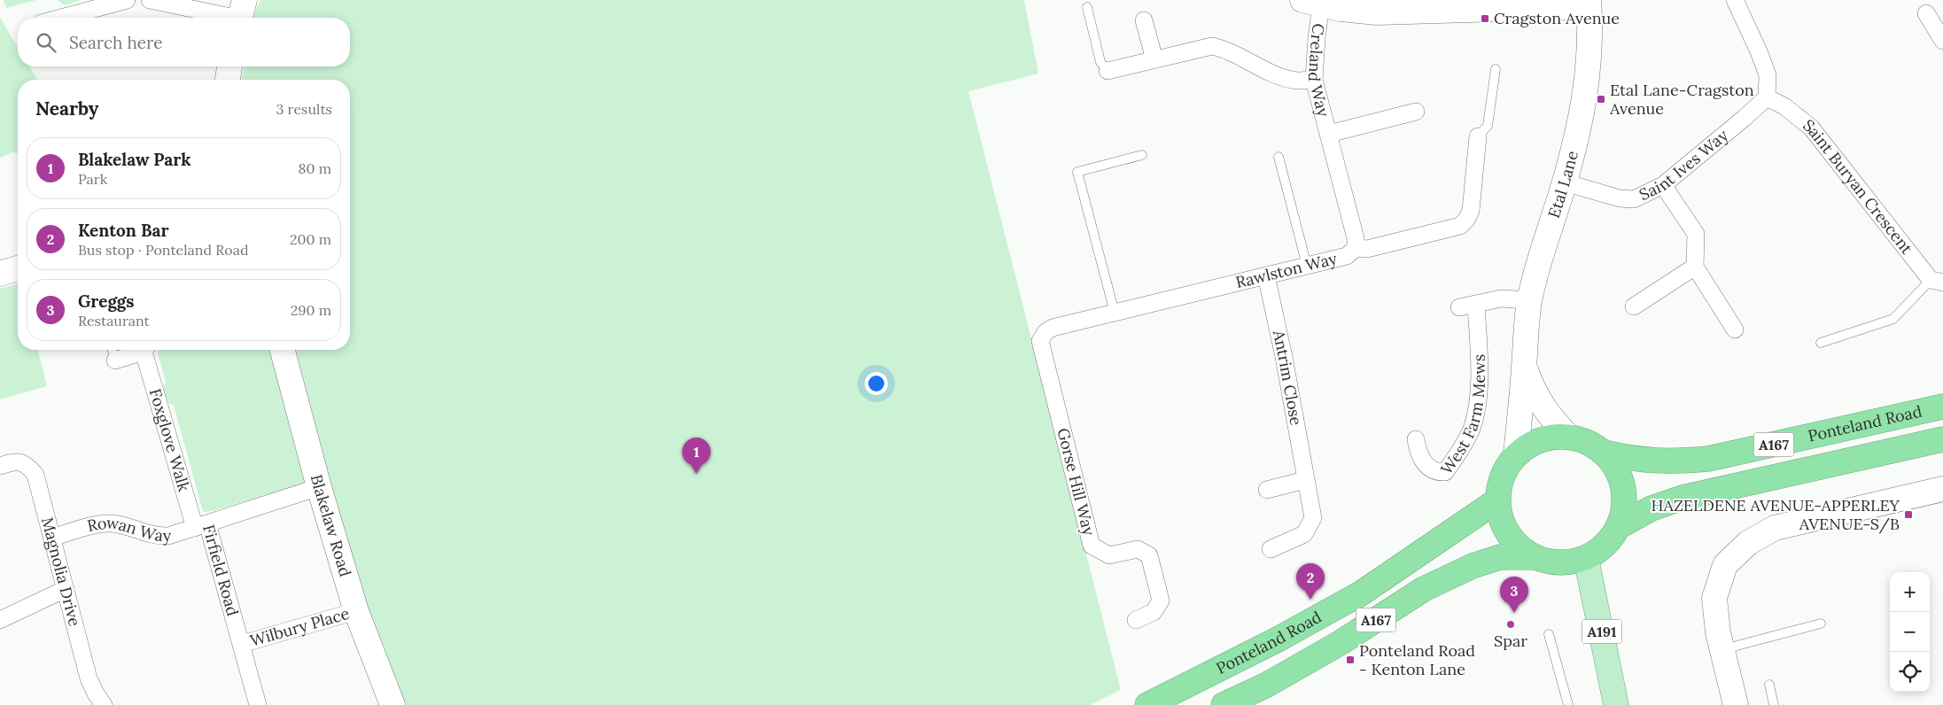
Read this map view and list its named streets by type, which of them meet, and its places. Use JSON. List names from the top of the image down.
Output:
{
  "streets": {
    "highway": ["Ponteland Road", "A167"],
    "main road": ["A191"],
    "street": [
      "Creland Way",
      "Saint Ives Way",
      "Etal Lane",
      "Saint Buryan Crescent",
      "Rawlston Way",
      "Antrim Close",
      "West Farm Mews",
      "Foxglove Walk",
      "Gorse Hill Way",
      "Blakelaw Road",
      "Rowan Way",
      "Magnolia Drive",
      "Firfield Road",
      "Wilbury Place"
    ]
  },
  "crossings": [
    ["Creland Way", "Rawlston Way"],
    ["Saint Ives Way", "Etal Lane"],
    ["Saint Ives Way", "Saint Buryan Crescent"],
    ["Etal Lane", "Ponteland Road"],
    ["Etal Lane", "A167"],
    ["Etal Lane", "A191"],
    ["Rawlston Way", "Antrim Close"],
    ["Rawlston Way", "Gorse Hill Way"],
    ["Ponteland Road", "A167"],
    ["Ponteland Road", "A191"],
    ["Foxglove Walk", "Rowan Way"],
    ["Foxglove Walk", "Firfield Road"],
    ["A167", "A191"],
    ["Blakelaw Road", "Firfield Road"],
    ["Blakelaw Road", "Wilbury Place"],
    ["Rowan Way", "Magnolia Drive"],
    ["Rowan Way", "Firfield Road"],
    ["Firfield Road", "Wilbury Place"]
  ],
  "places": {
    "transit": [
      "Cragston Avenue",
      "Etal Lane-Cragston Avenue",
      "HAZELDENE AVENUE-APPERLEY AVENUE-S/B",
      "Ponteland Road - Kenton Lane"
    ],
    "other": ["Spar"]
  },
  "page": {
    "search": "Search here",
    "heading": ["Nearby", "3 results"],
    "list": [
      {
        "mark": "1",
        "name": "Blakelaw Park",
        "note": "Park",
        "value": "80 m"
      },
      {
        "mark": "2",
        "name": "Kenton Bar",
        "note": "Bus stop · Ponteland Road",
        "value": "200 m"
      },
      {
        "mark": "3",
        "name": "Greggs",
        "note": "Restaurant",
        "value": "290 m"
      }
    ],
    "pins": ["1", "2", "3"],
    "map_buttons": ["+", "−"]
  }
}
